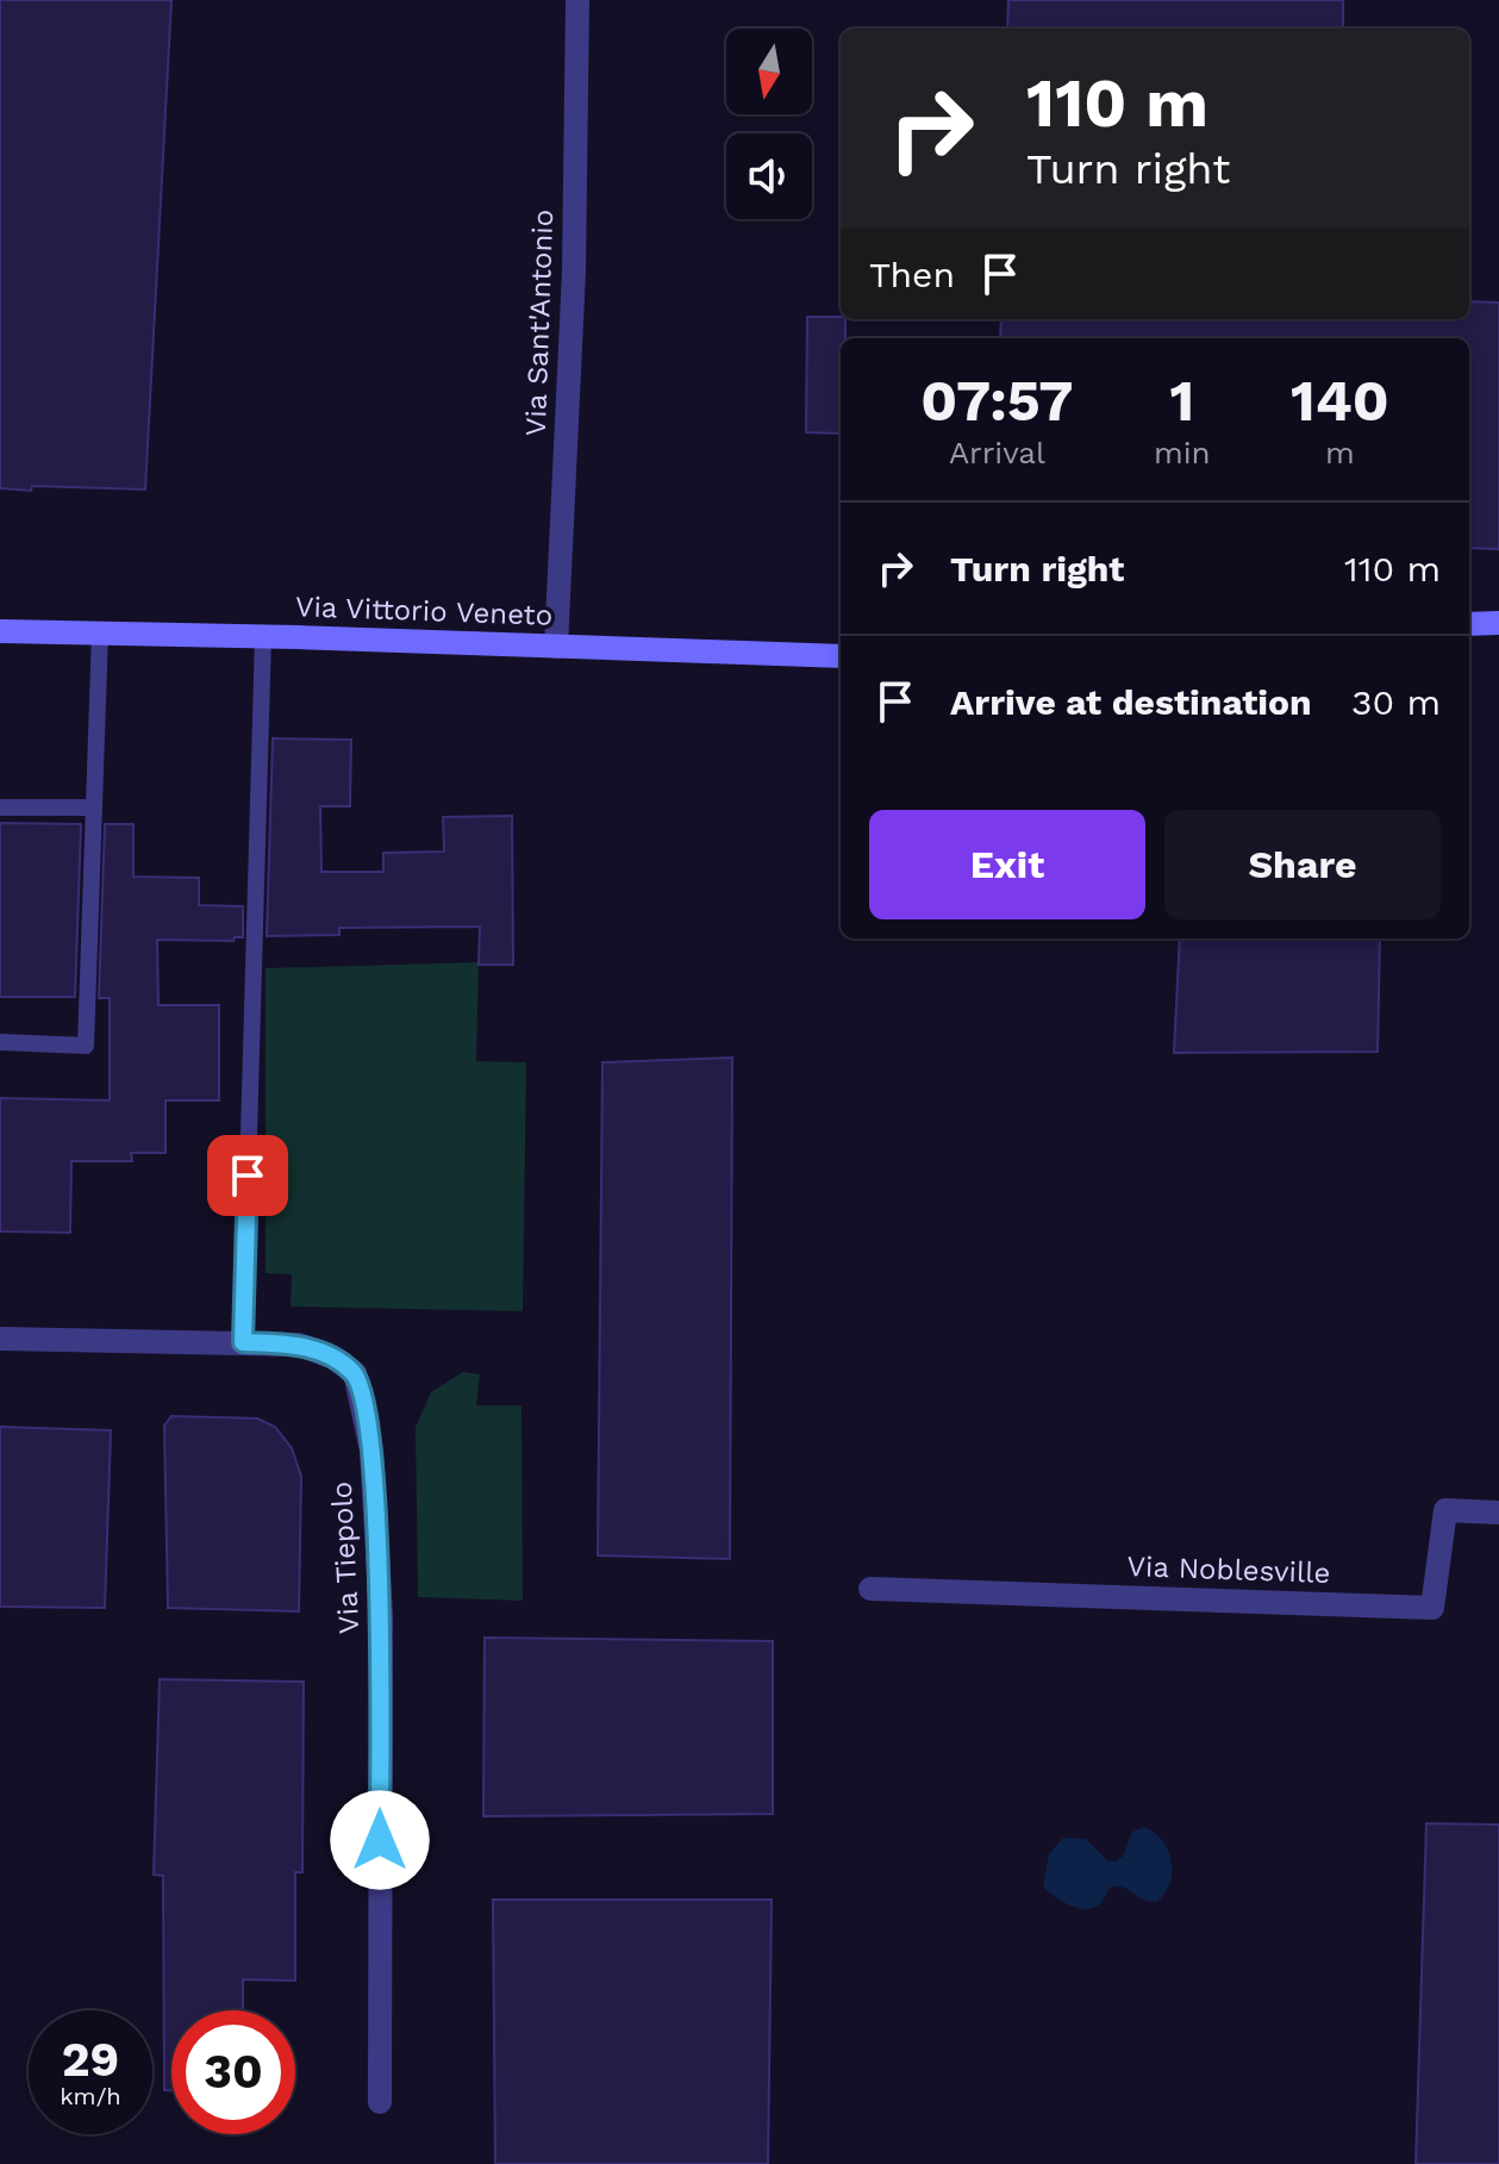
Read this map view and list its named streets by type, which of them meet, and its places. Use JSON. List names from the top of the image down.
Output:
{
  "streets": {
    "main road": ["Via Vittorio Veneto"],
    "street": ["Via Sant'Antonio", "Via Tiepolo", "Via Noblesville"]
  },
  "crossings": [
    ["Via Sant'Antonio", "Via Vittorio Veneto"]
  ],
  "north": "bottom",
  "page": {
    "turn": ["110 m", "Turn right"],
    "then": "Then",
    "eta": [
      "07:57",
      "Arrival",
      "1",
      "min",
      "140",
      "m"
    ],
    "list": [
      {
        "name": "Turn right",
        "value": "110 m"
      },
      {
        "name": "Arrive at destination",
        "value": "30 m"
      }
    ],
    "buttons": ["Exit", "Share"],
    "speed": "29 km/h",
    "limit": "30"
  }
}
